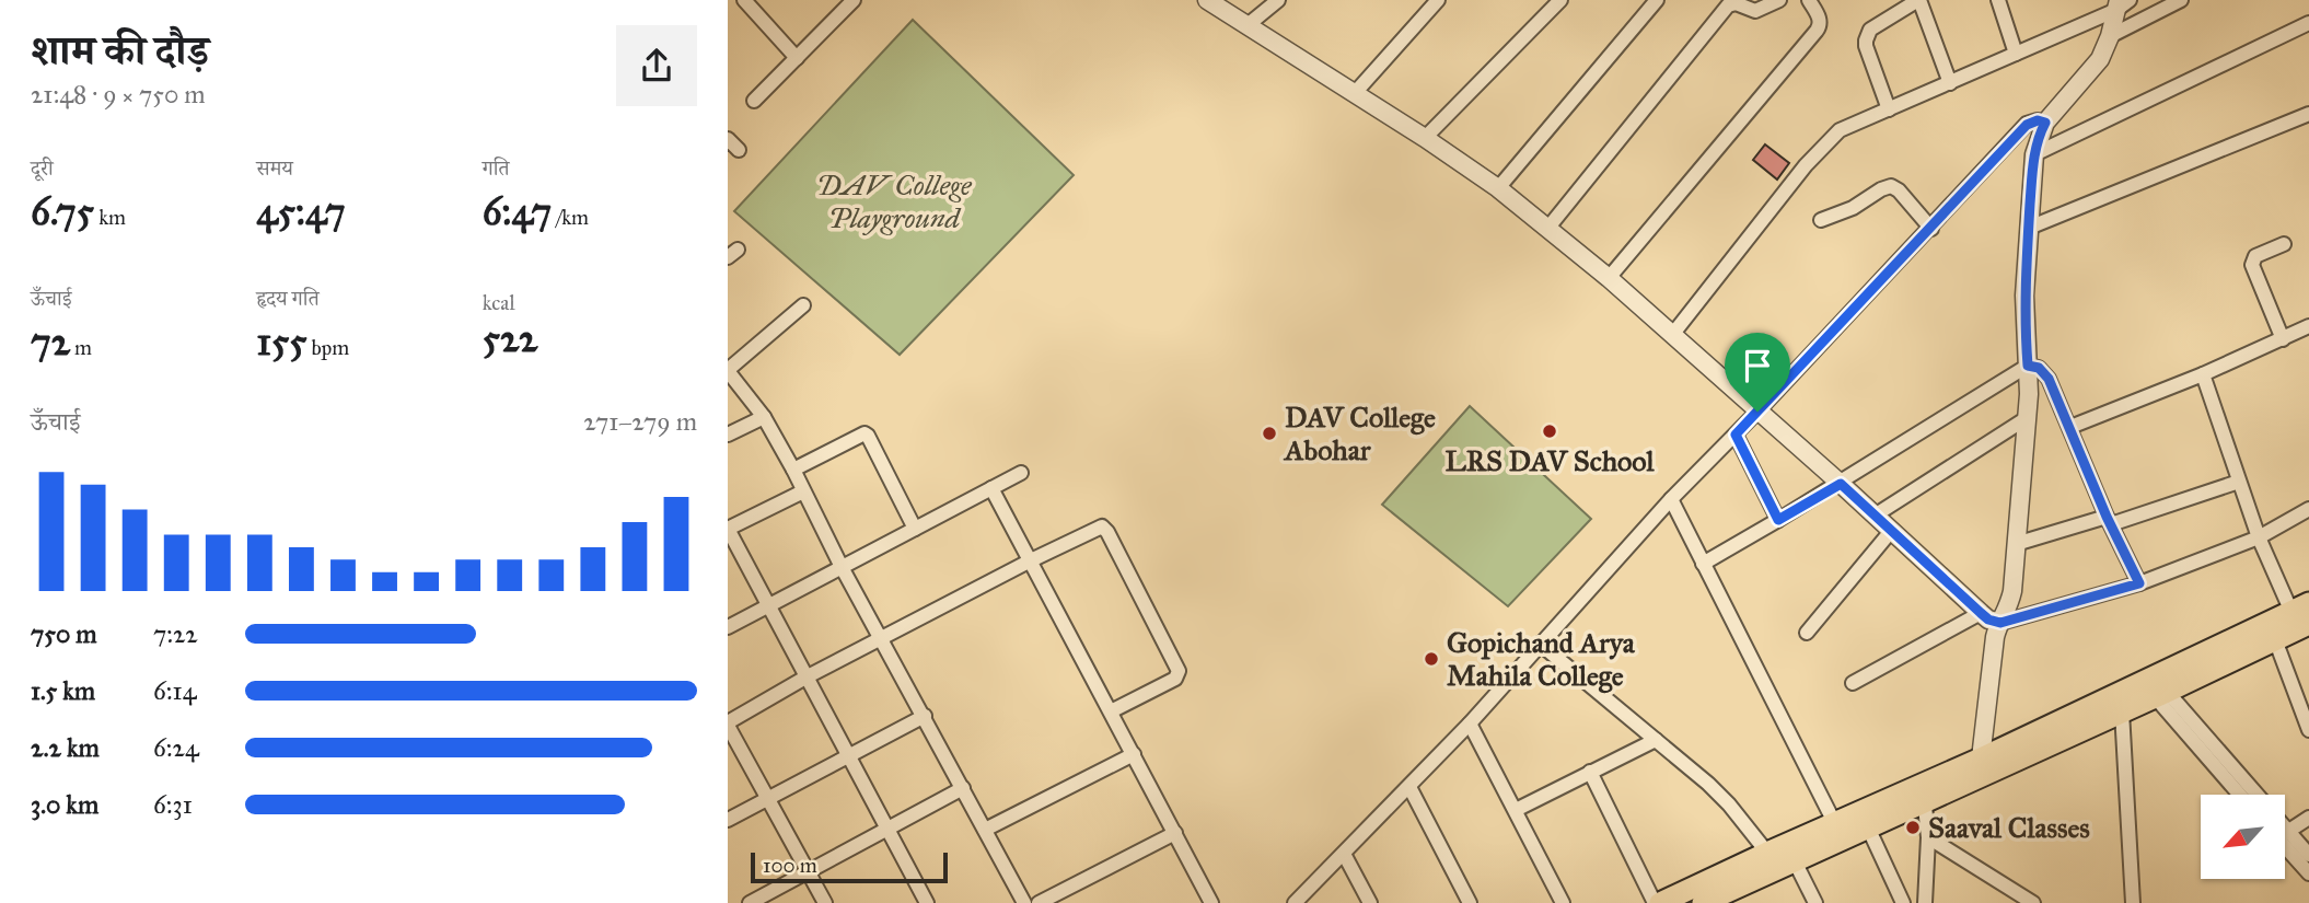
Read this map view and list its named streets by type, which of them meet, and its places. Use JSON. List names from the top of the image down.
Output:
{
  "parks": ["DAV College Playground"],
  "places": [
    "LRS DAV School",
    "DAV College Abohar",
    "Gopichand Arya Mahila College",
    "Saaval Classes"
  ],
  "scale_bar": "100 m",
  "north": "bottom left",
  "page": {
    "heading": ["शाम की दौड़", "21:48 · 9 × 750 m"],
    "stats": [
      ["दूरी", "6.75 km"],
      ["समय", "45:47"],
      ["गति", "6:47 /km"],
      ["ऊँचाई", "72 m"],
      ["हृदय गति", "155 bpm"],
      ["kcal", "522"]
    ],
    "chart": ["ऊँचाई", "271–279 m"],
    "list": [
      {
        "name": "750 m",
        "note": "7:22"
      },
      {
        "name": "1.5 km",
        "note": "6:14"
      },
      {
        "name": "2.2 km",
        "note": "6:24"
      },
      {
        "name": "3.0 km",
        "note": "6:31"
      }
    ],
    "scale": "100 m"
  }
}
